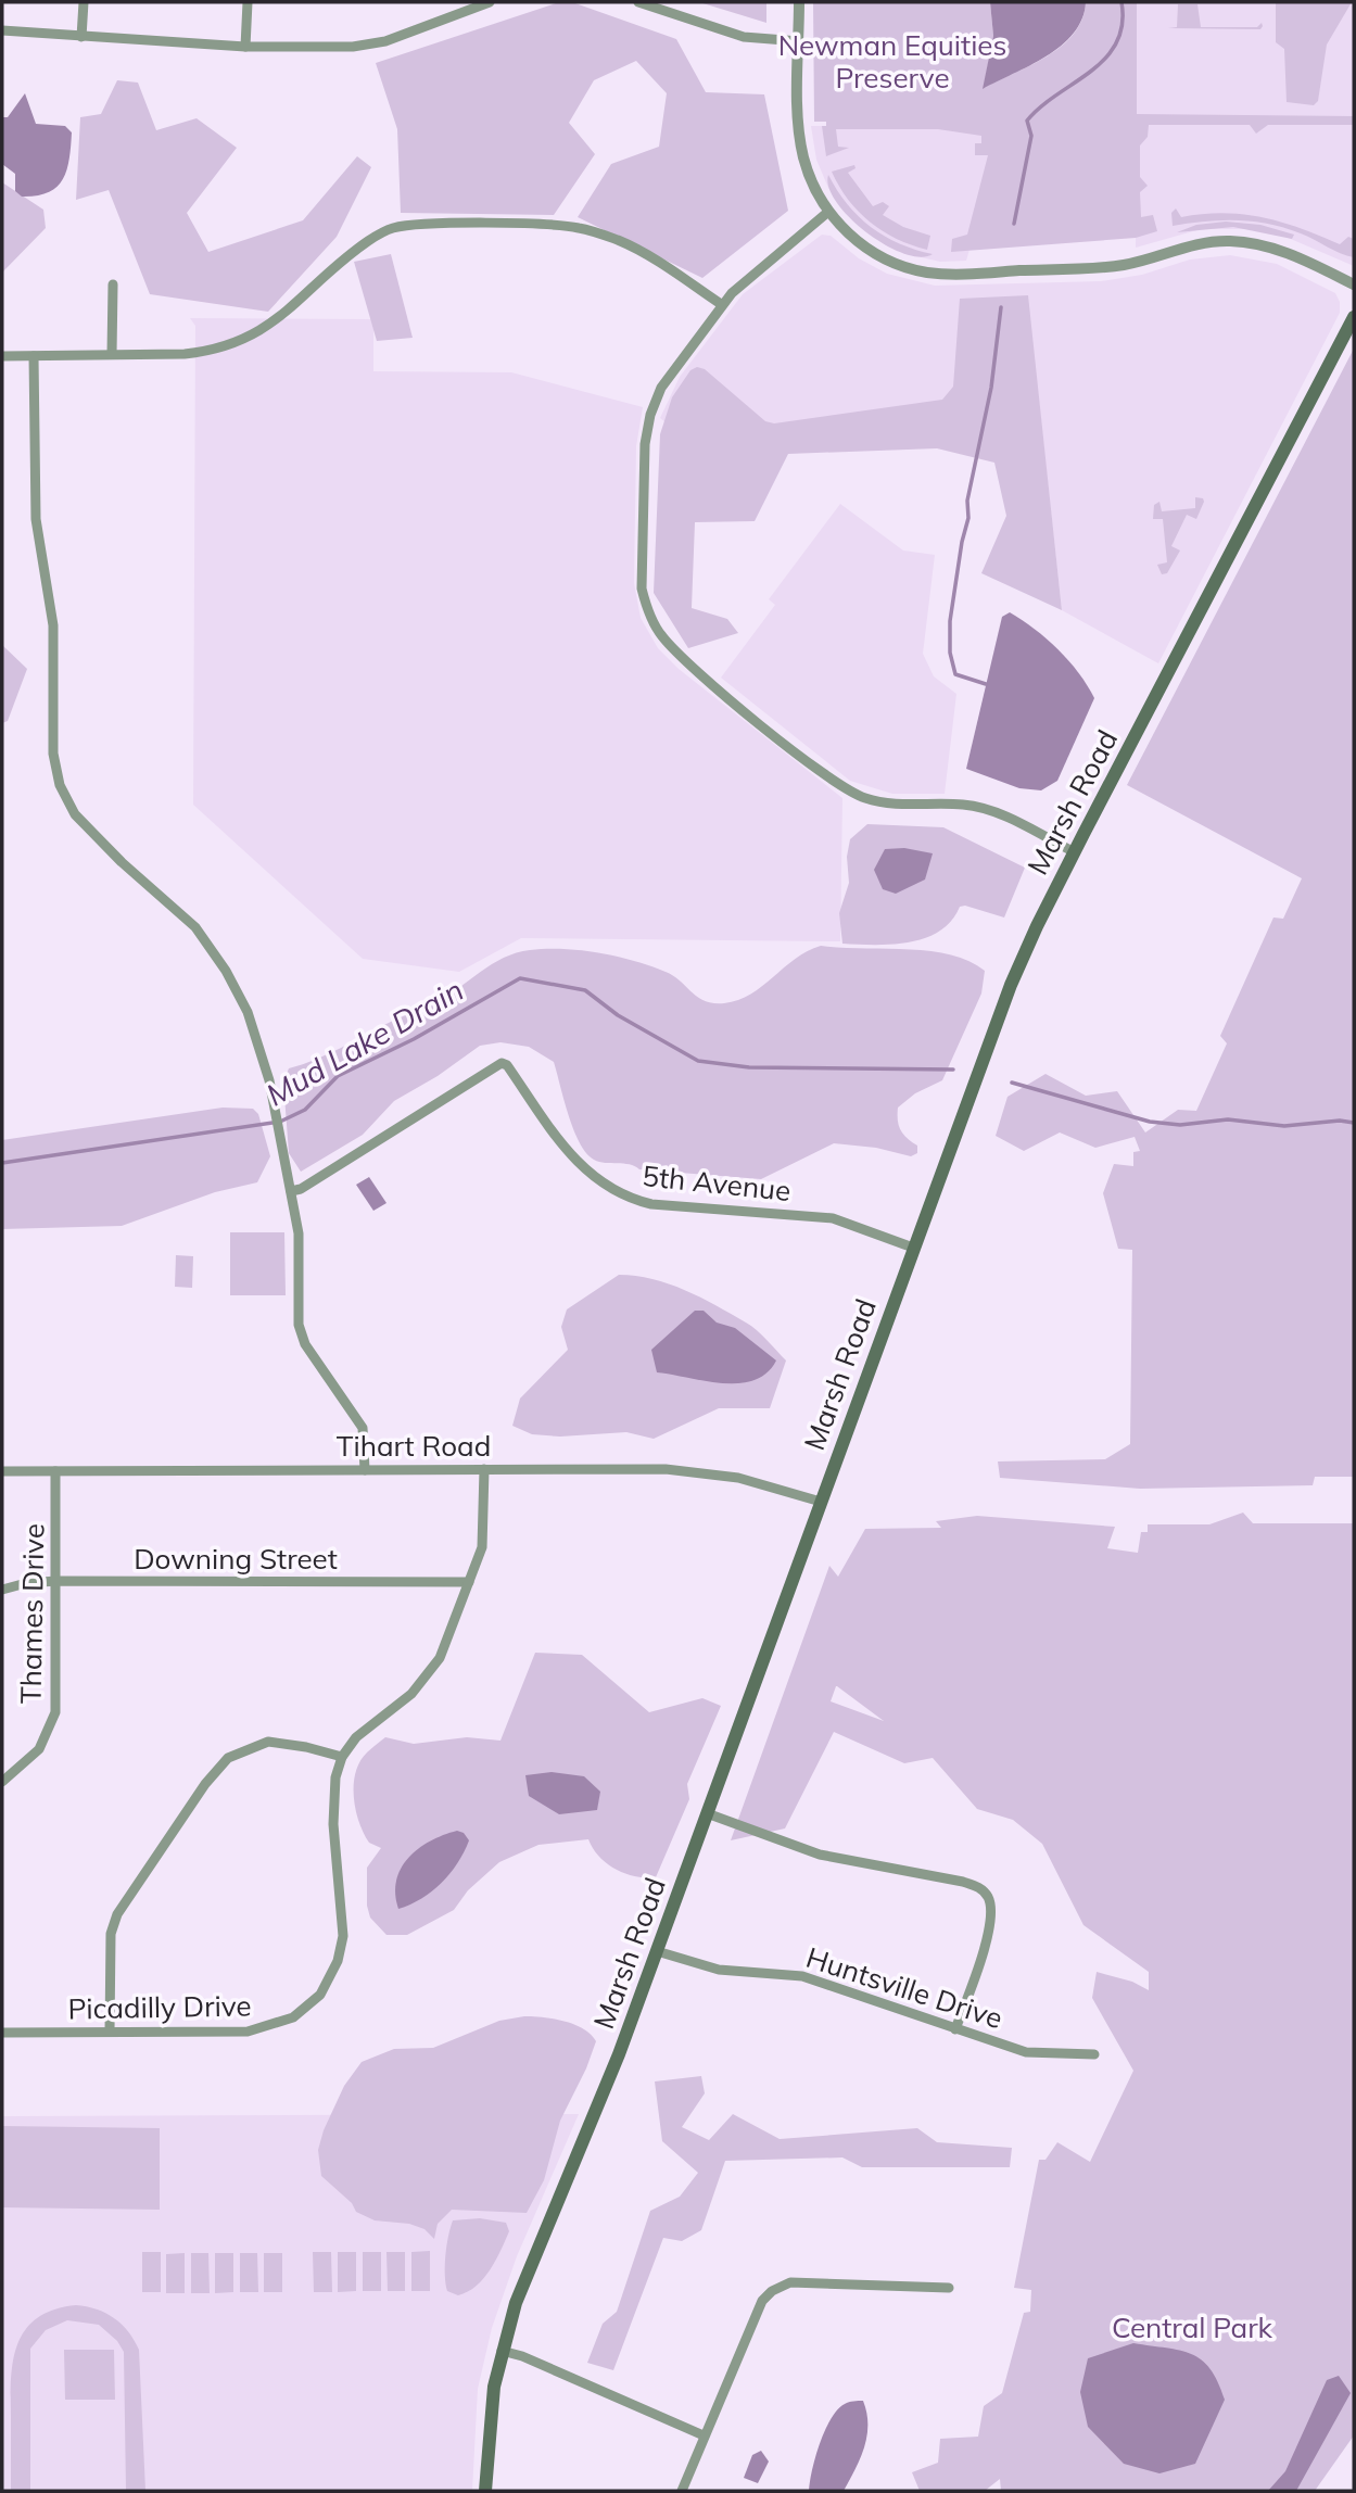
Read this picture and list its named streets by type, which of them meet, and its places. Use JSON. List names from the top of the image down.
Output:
{
  "streets": {
    "main road": ["Marsh Road"],
    "street": [
      "5th Avenue",
      "Tihart Road",
      "Downing Street",
      "Thames Drive",
      "Huntsville Drive",
      "Picadilly Drive"
    ]
  },
  "crossings": [
    ["Marsh Road", "5th Avenue"],
    ["Marsh Road", "Tihart Road"],
    ["Marsh Road", "Huntsville Drive"],
    ["Tihart Road", "Thames Drive"],
    ["Downing Street", "Thames Drive"]
  ],
  "water": ["Mud Lake Drain"],
  "parks": ["Newman Equities Preserve", "Central Park"]
}
